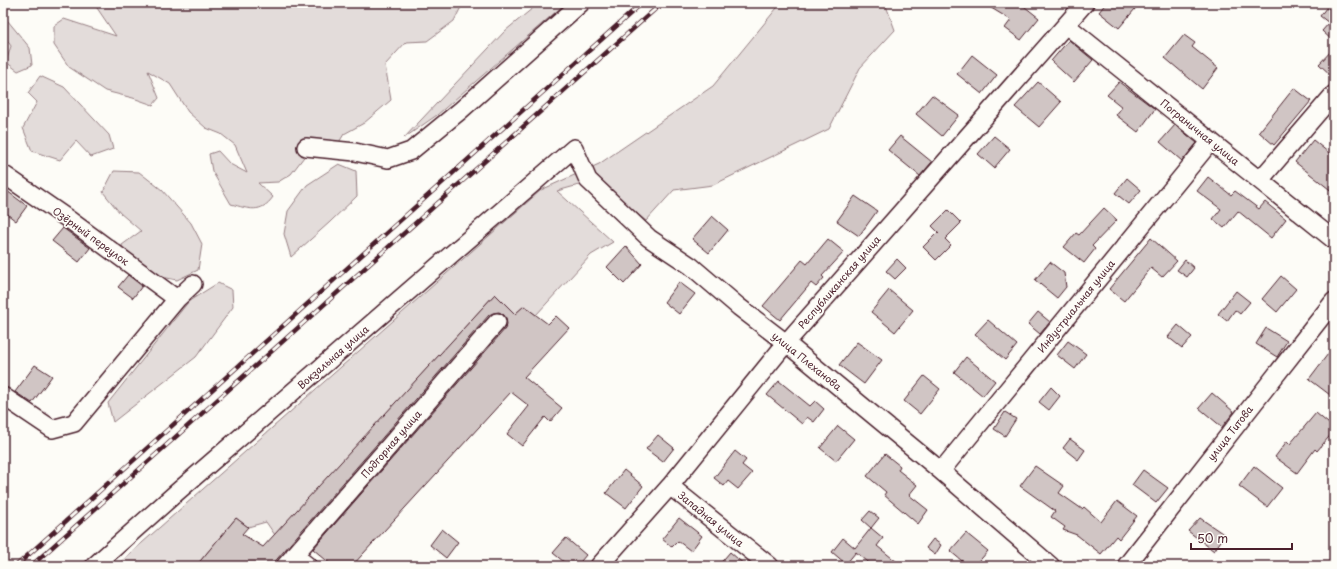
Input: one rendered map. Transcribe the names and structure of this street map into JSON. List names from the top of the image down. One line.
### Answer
{"streets":{"street":["Пограничная улица","Озёрный переулок","Республиканская улица","Индустриальная улица","Вокзальная улица","улица Плеханова","улица Титова","Подгорная улица","Западная улица"]},"crossings":[["Пограничная улица","Республиканская улица"],["Пограничная улица","Индустриальная улица"],["Республиканская улица","улица Плеханова"],["Республиканская улица","Западная улица"],["Индустриальная улица","улица Плеханова"],["Вокзальная улица","улица Плеханова"]],"scale_bar":"50 m"}
